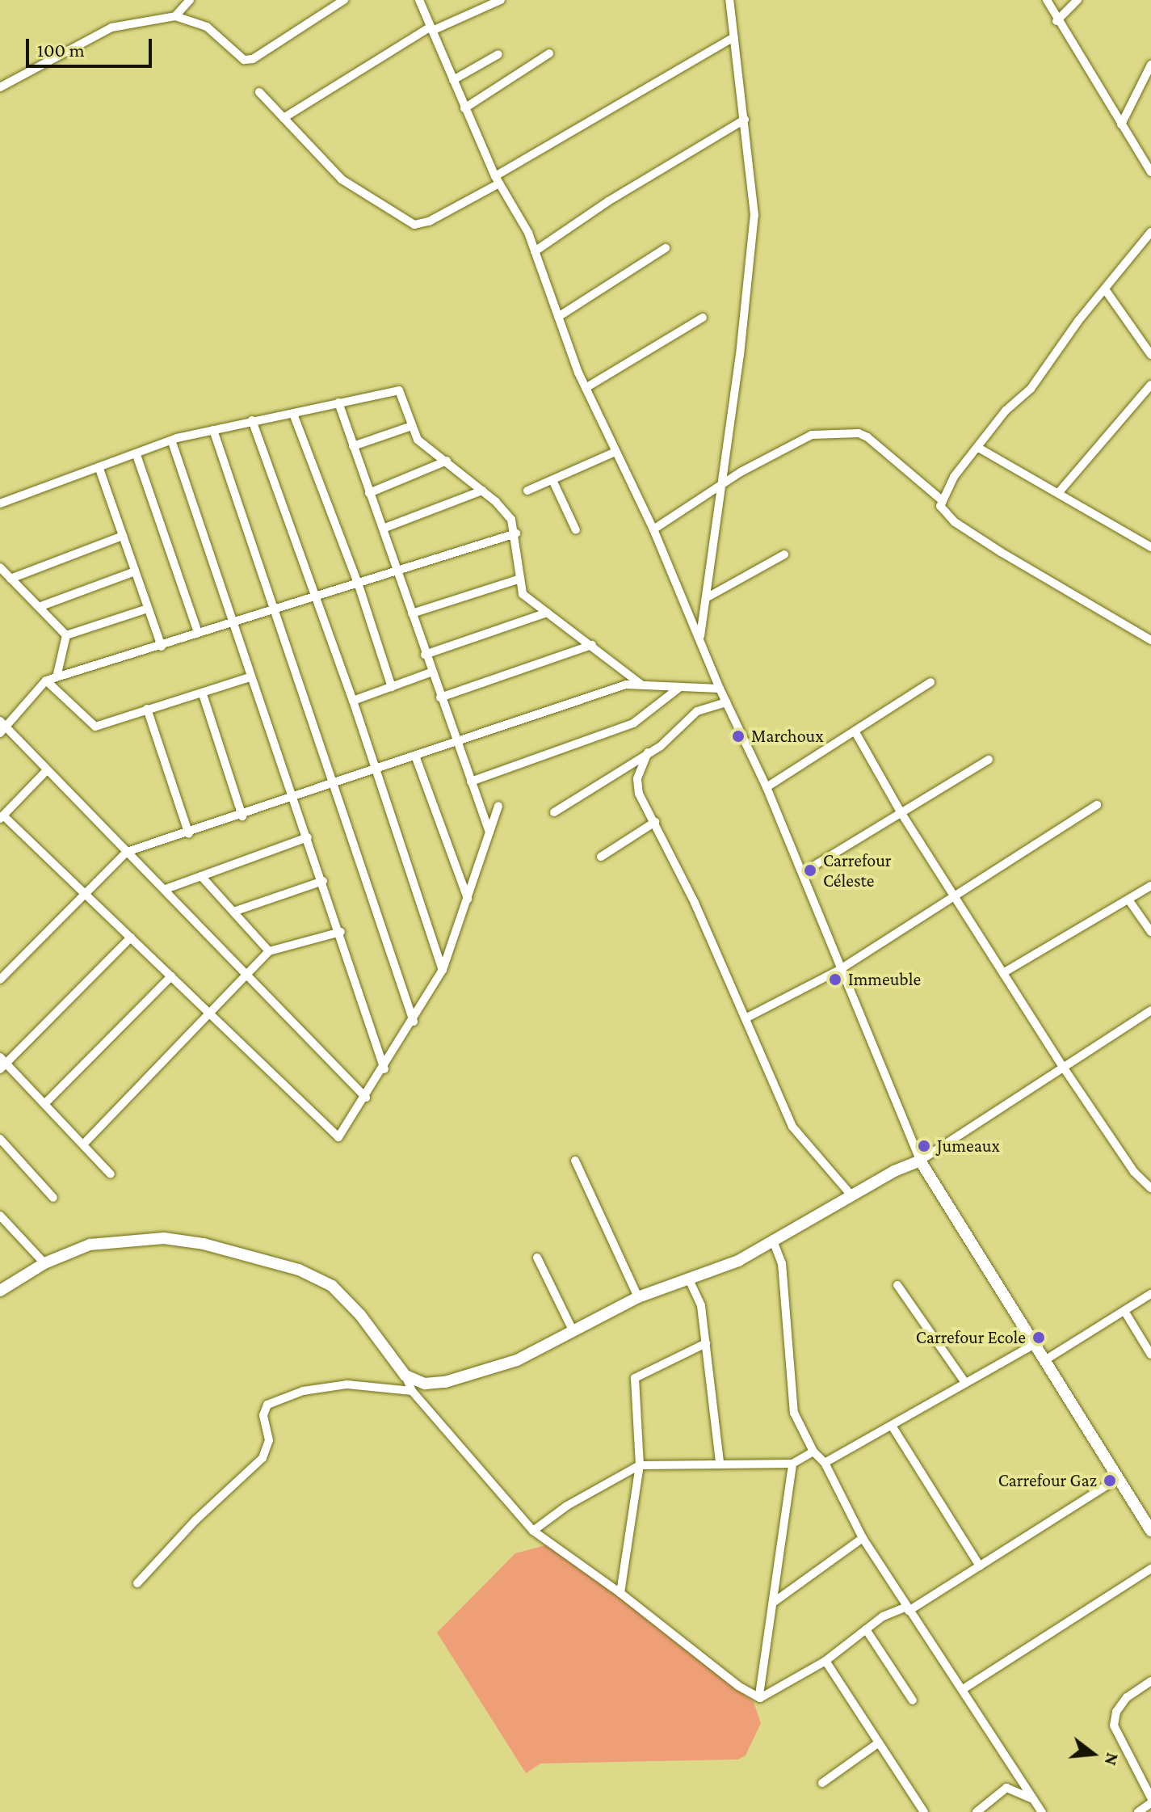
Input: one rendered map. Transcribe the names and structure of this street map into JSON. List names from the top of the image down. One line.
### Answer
{"places":["Marchoux","Carrefour Céleste","Immeuble","Jumeaux","Carrefour Ecole","Carrefour Gaz"],"scale_bar":"100 m","north":"right"}
